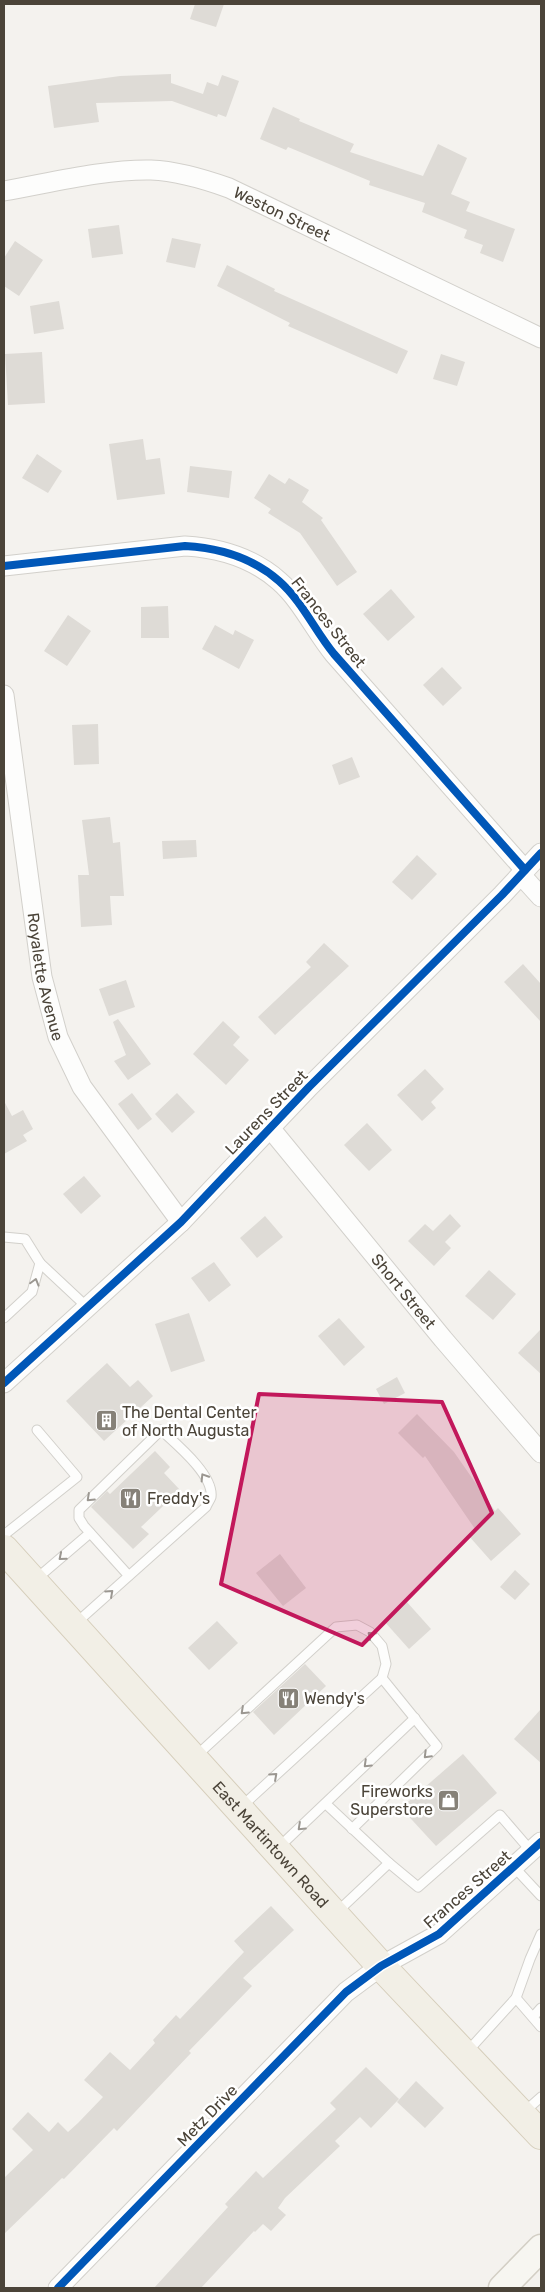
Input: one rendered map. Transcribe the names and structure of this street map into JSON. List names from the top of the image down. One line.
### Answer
{"streets":{"main road":["East Martintown Road"],"street":["Weston Street","Frances Street","Royalette Avenue","Laurens Street","Short Street","Metz Drive"]},"crossings":[["Frances Street","Laurens Street"],["Frances Street","East Martintown Road"],["Frances Street","Metz Drive"],["Royalette Avenue","Laurens Street"],["Laurens Street","Short Street"],["East Martintown Road","Metz Drive"]],"places":{"building":["The Dental Center of North Augusta"],"restaurant":["Freddy's","Wendy's"],"shop":["Fireworks Superstore"]}}
